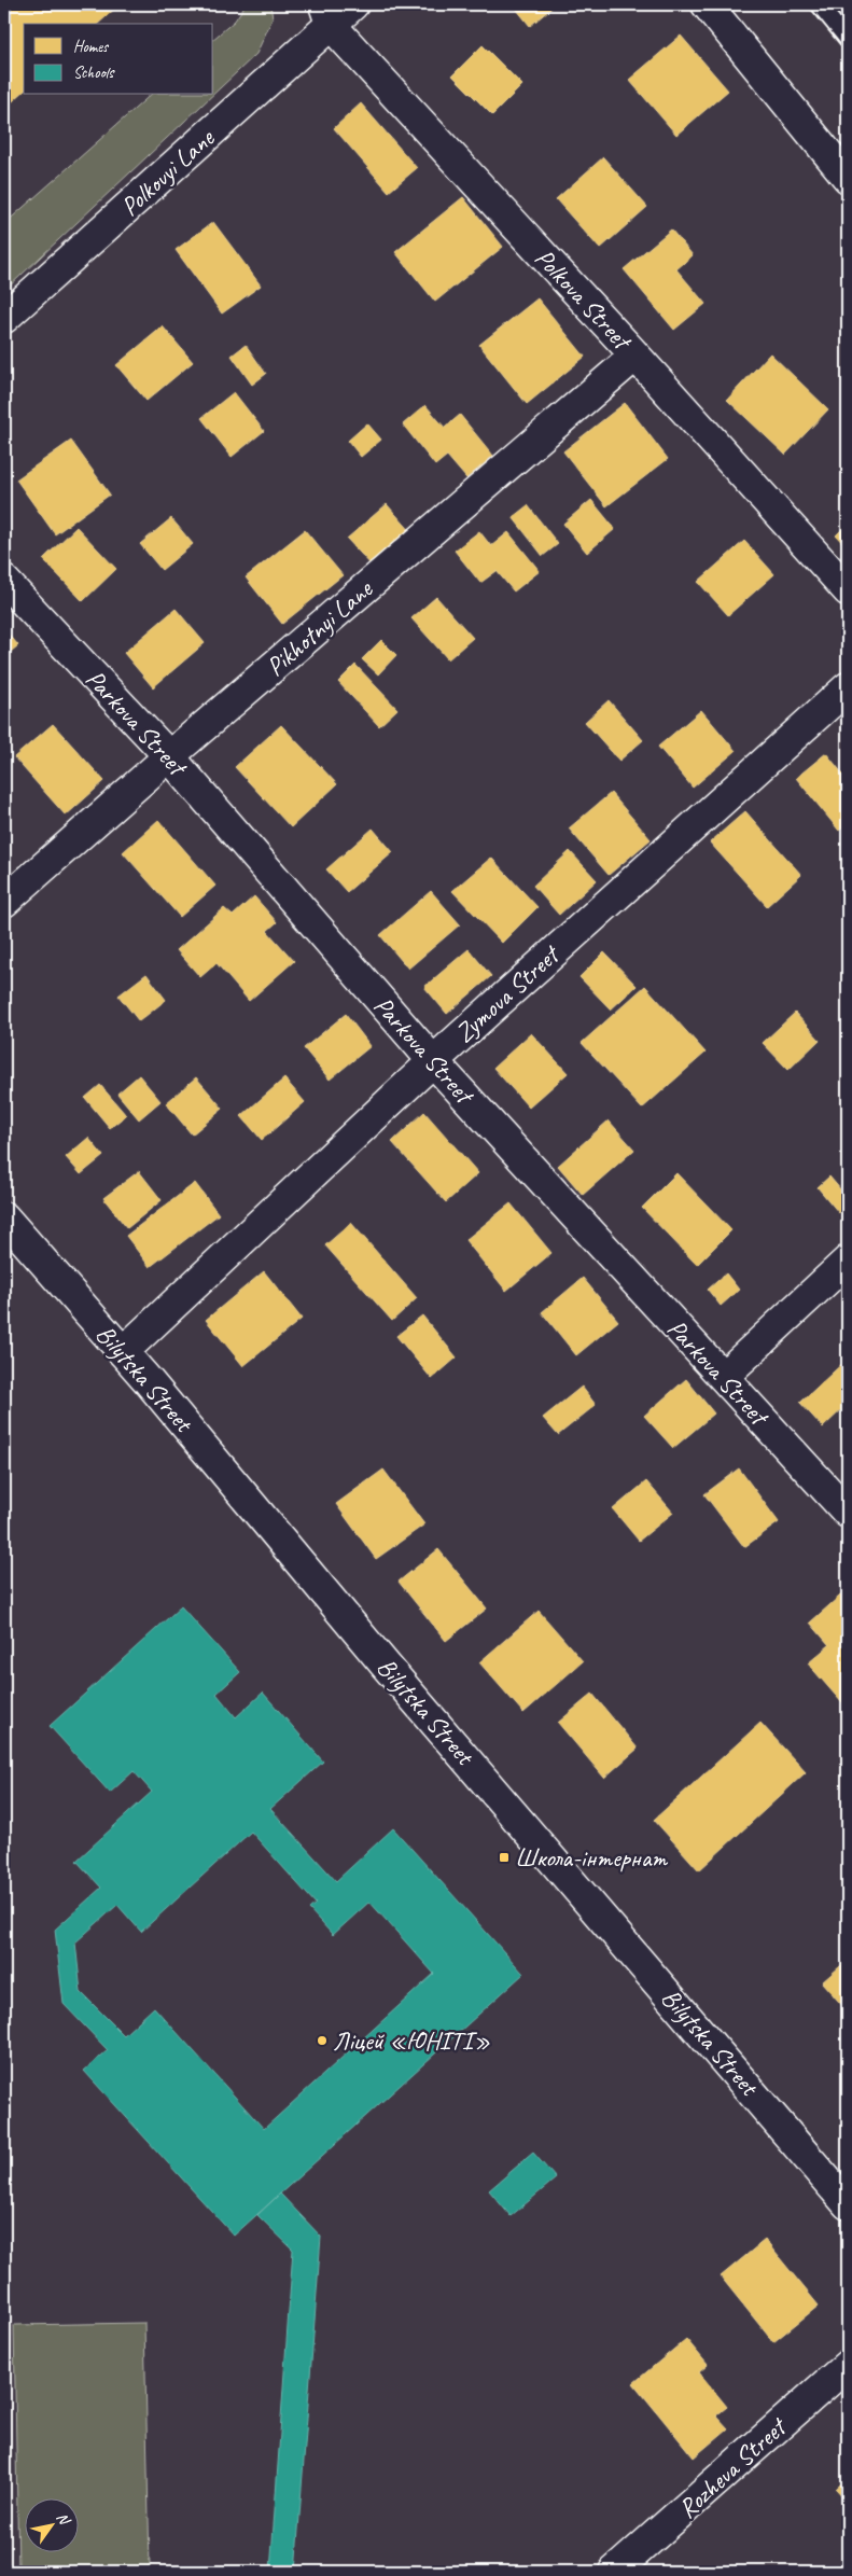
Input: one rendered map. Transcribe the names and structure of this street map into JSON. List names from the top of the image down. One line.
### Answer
{"streets":{"street":["Polkovyi Lane","Polkova Street","Pikhotnyi Lane","Parkova Street","Zymova Street","Bilytska Street","Rozheva Street"]},"crossings":[["Polkovyi Lane","Polkova Street"],["Polkova Street","Pikhotnyi Lane"],["Pikhotnyi Lane","Parkova Street"],["Parkova Street","Zymova Street"],["Zymova Street","Bilytska Street"]],"places":{"transit":["Школа-інтернат"],"other":["Ліцей «ЮНІТІ»"]},"legend":["Homes","Schools"],"north":"top right"}
